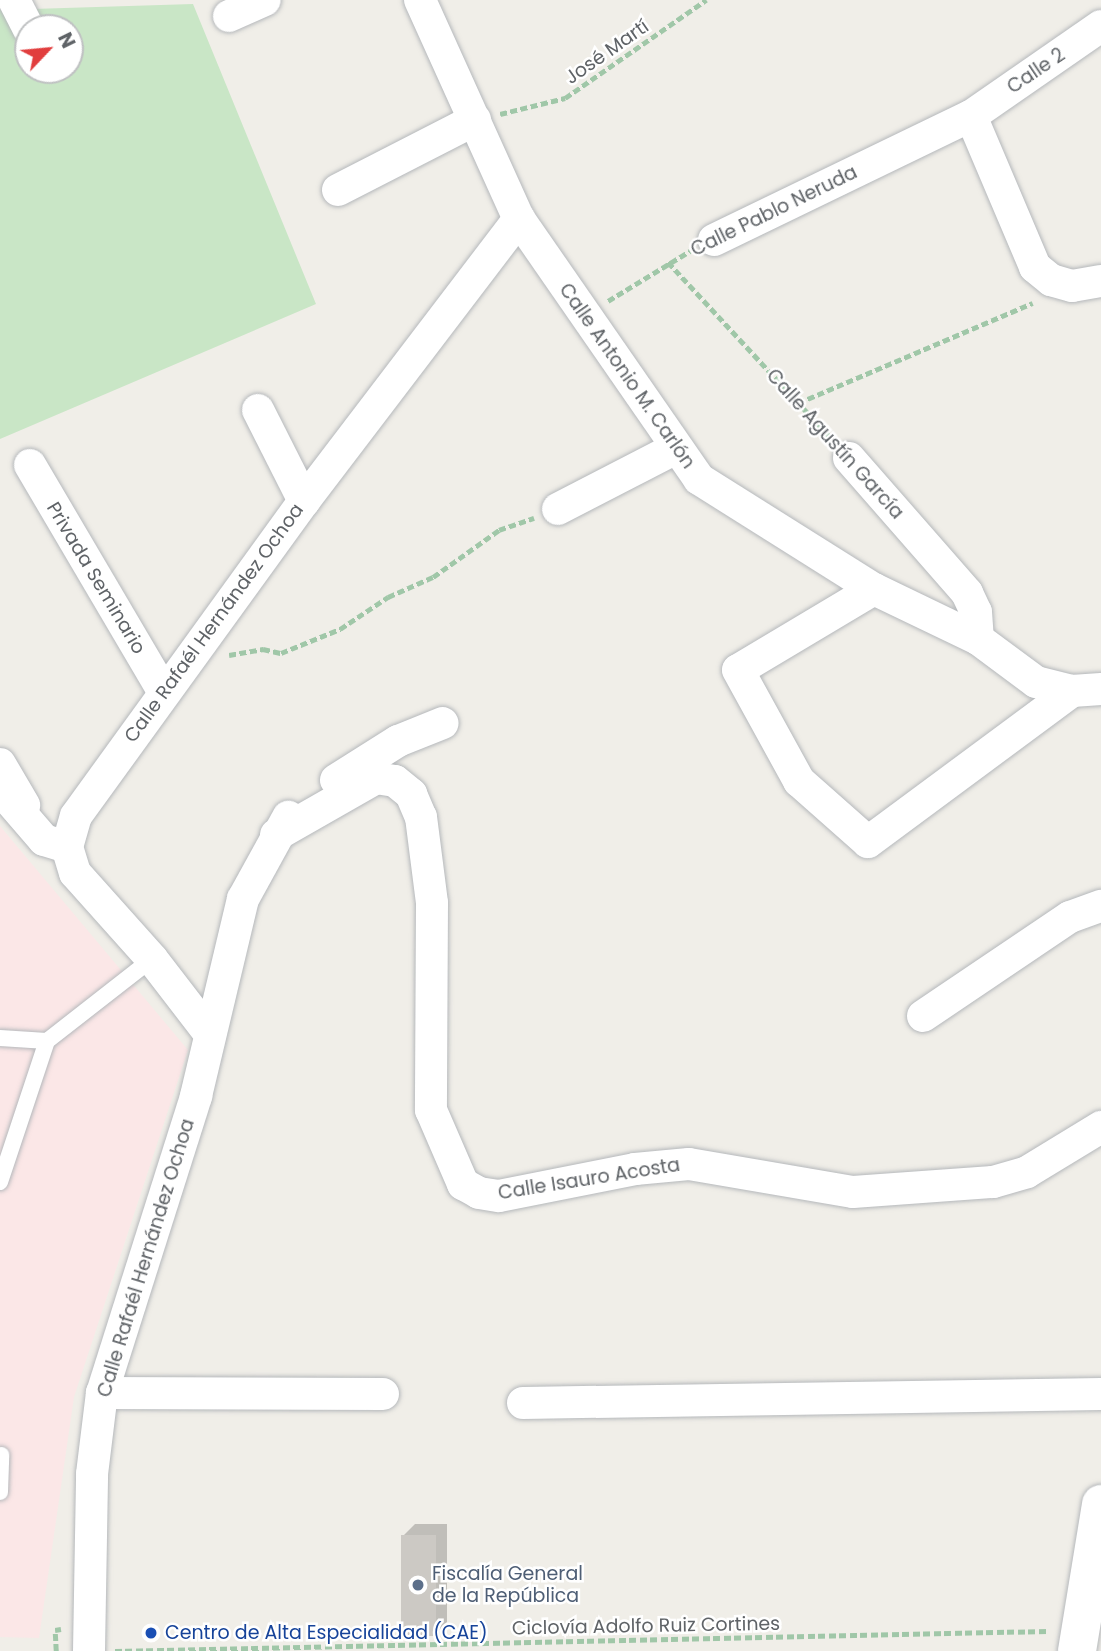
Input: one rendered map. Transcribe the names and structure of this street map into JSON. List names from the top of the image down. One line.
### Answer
{"streets":{"street":["Calle 2","Calle Pablo Neruda","Calle Antonio M. Carlón","Calle Agustín García","Privada Seminario","Calle Rafaél Hernández Ochoa","Calle Isauro Acosta"],"path":["José Martí","Ciclovía Adolfo Ruiz Cortines"]},"crossings":[["José Martí","Calle Antonio M. Carlón"],["Calle 2","Calle Pablo Neruda"],["Calle Pablo Neruda","Calle Antonio M. Carlón"],["Calle Pablo Neruda","Calle Agustín García"],["Calle Antonio M. Carlón","Calle Agustín García"],["Calle Antonio M. Carlón","Calle Rafaél Hernández Ochoa"],["Privada Seminario","Calle Rafaél Hernández Ochoa"],["Calle Rafaél Hernández Ochoa","Calle Isauro Acosta"]],"places":["Fiscalía General de la República","Centro de Alta Especialidad (CAE)"],"north":"top right"}
